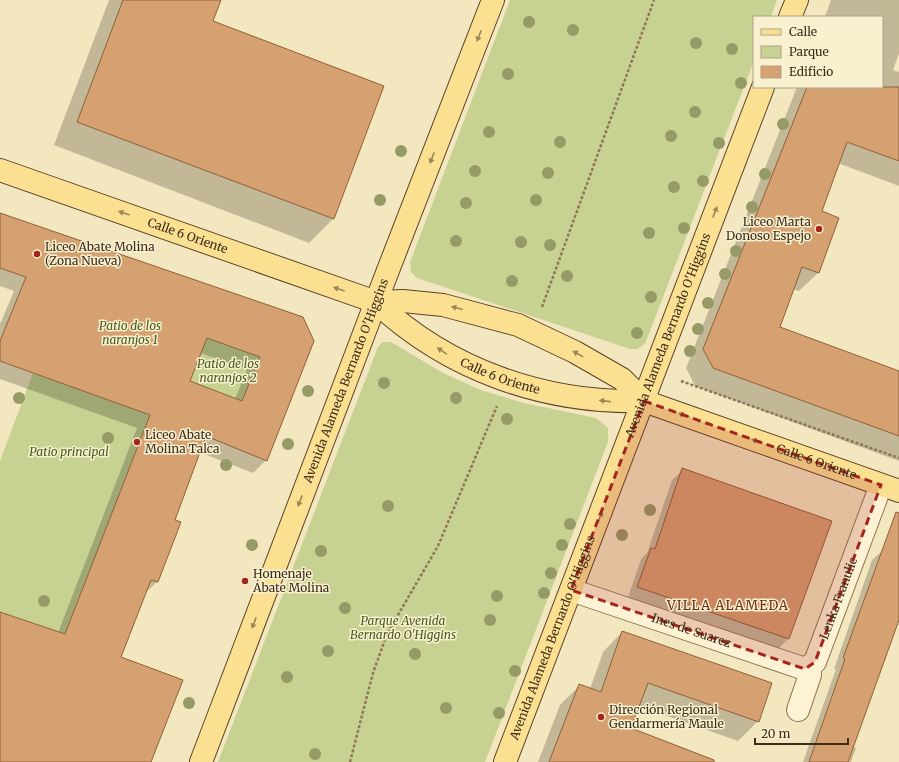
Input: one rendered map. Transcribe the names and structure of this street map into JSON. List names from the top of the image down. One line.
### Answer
{"streets":{"main road":["Calle 6 Oriente","Avenida Alameda Bernardo O'Higgins"],"street":["Lenka Franulic","Ines de Suarez"]},"crossings":[["Calle 6 Oriente","Avenida Alameda Bernardo O'Higgins"],["Calle 6 Oriente","Lenka Franulic"],["Avenida Alameda Bernardo O'Higgins","Ines de Suarez"],["Lenka Franulic","Ines de Suarez"]],"one_way":["Calle 6 Oriente"],"districts":["VILLA ALAMEDA"],"parks":["Patio de los naranjos 1","Patio de los naranjos 2","Patio principal","Parque Avenida Bernardo O'Higgins"],"places":["Liceo Marta Donoso Espejo","Liceo Abate Molina (Zona Nueva)","Liceo Abate Molina Talca","Homenaje Abate Molina","Dirección Regional Gendarmería Maule"],"legend":["Calle","Parque","Edificio"],"scale_bar":"20 m"}
